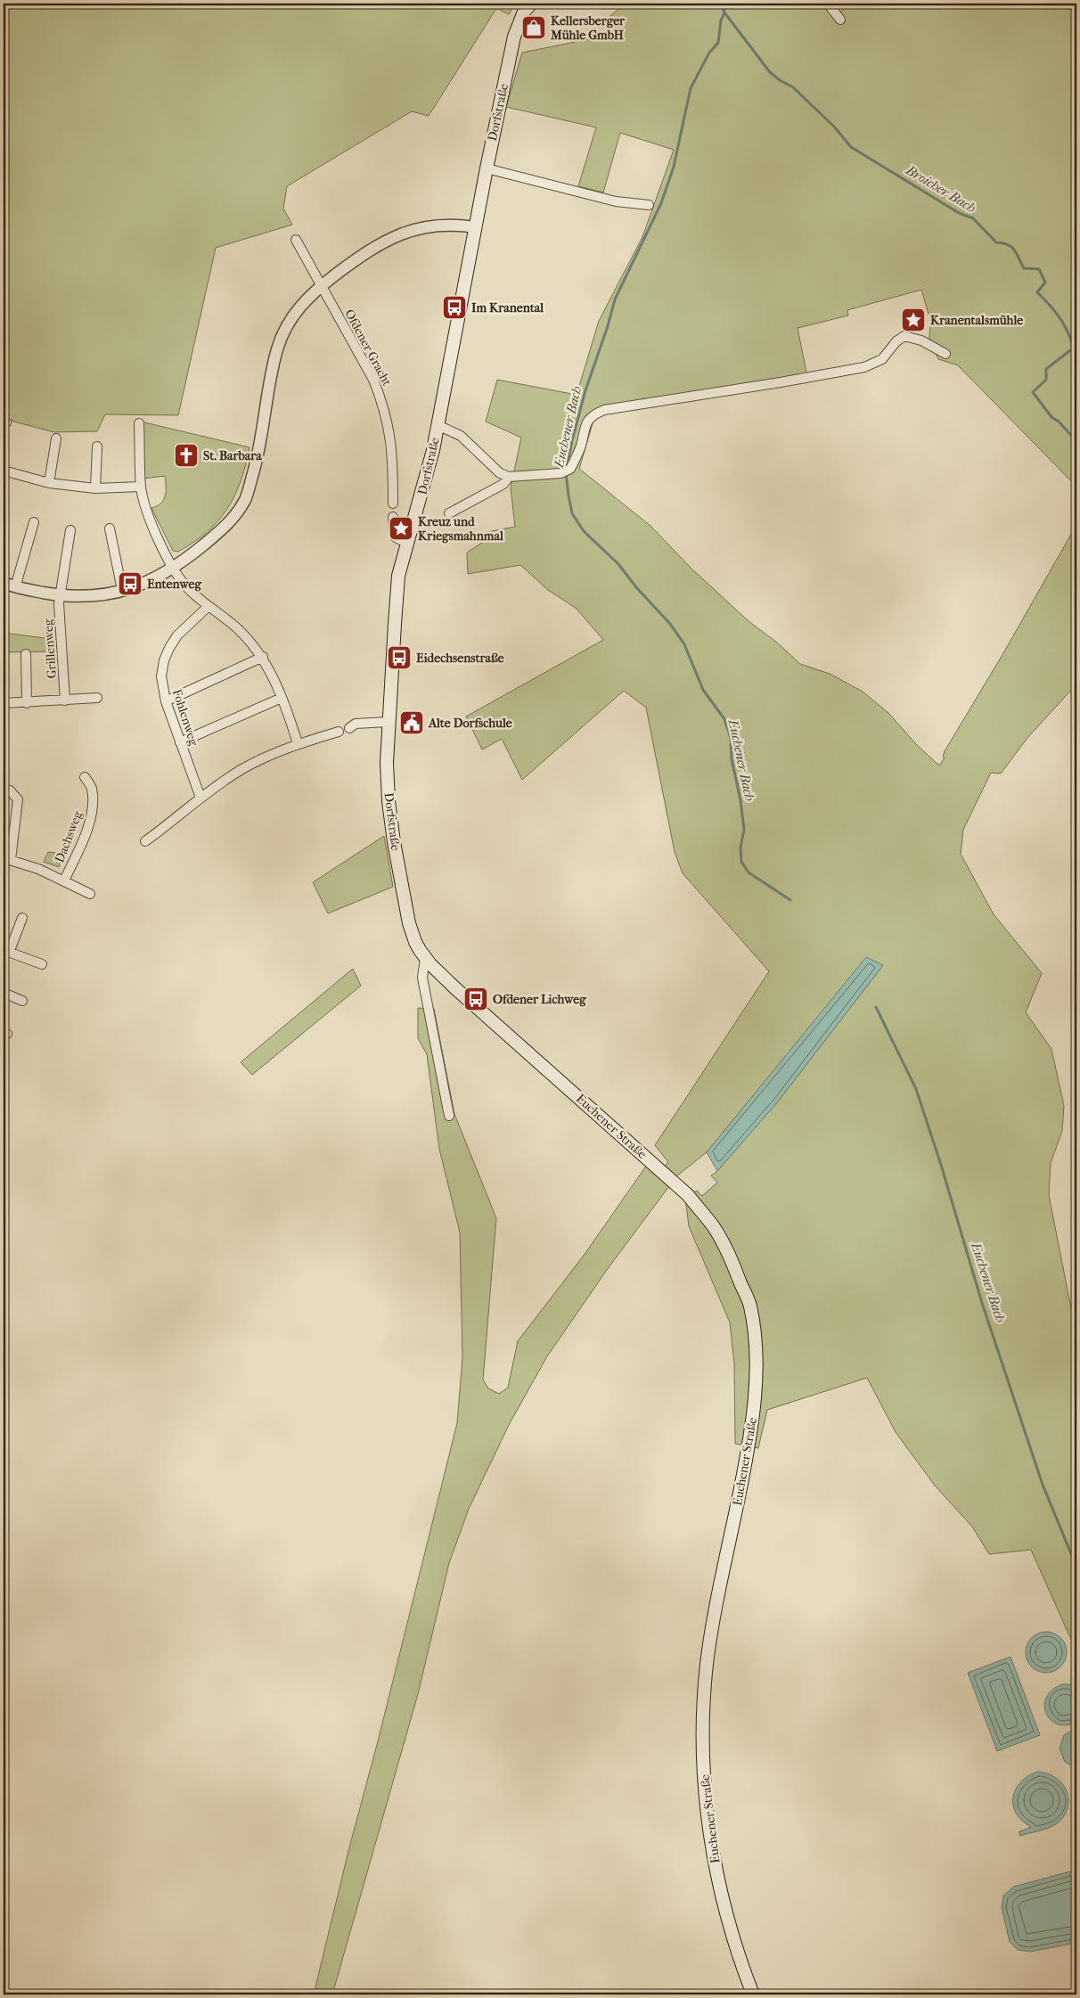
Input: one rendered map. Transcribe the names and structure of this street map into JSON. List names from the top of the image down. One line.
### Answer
{"streets":{"main road":["Dorfstraße","Euchener Straße"],"street":["Ofdener Gracht","Grillenweg","Fohlenweg","Dachsweg"]},"crossings":[["Dorfstraße","Euchener Straße"]],"water":["Broicher Bach","Euchener Bach"],"places":{"shop":["Kellersberger Mühle GmbH"],"bus stop":["Im Kranental","Entenweg","Eidechsenstraße","Ofdener Lichweg"],"place":["Kranentalsmühle","Kreuz und Kriegsmahnmal"],"church":["St. Barbara"],"public building":["Alte Dorfschule"]}}
